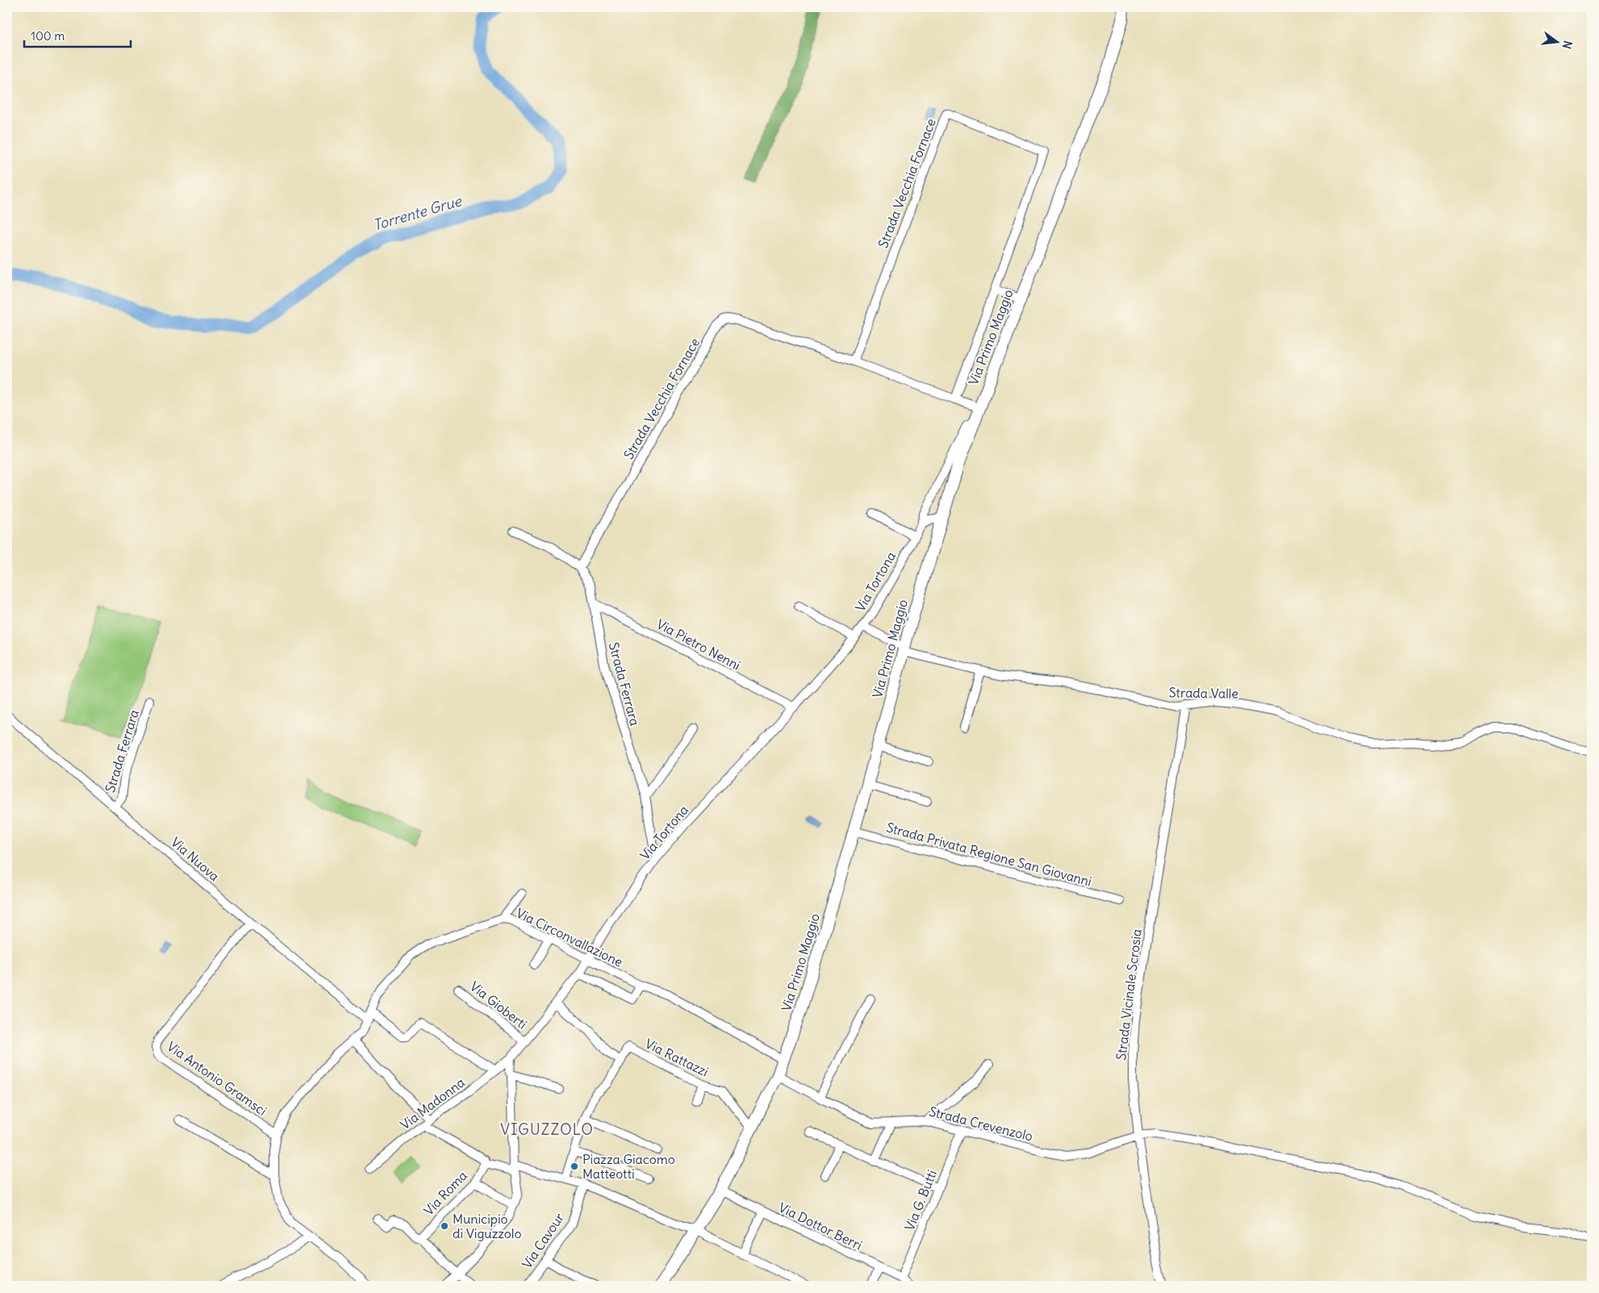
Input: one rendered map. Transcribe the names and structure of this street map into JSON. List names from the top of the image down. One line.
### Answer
{"streets":{"main road":["Via Primo Maggio"],"street":["Strada Vecchia Fornace","Via Tortona","Via Pietro Nenni","Strada Ferrara","Strada Valle","Strada Privata Regione San Giovanni","Via Nuova","Via Circonvallazione","Strada Vicinale Scrosia","Via Gioberti","Via Rattazzi","Via Antonio Gramsci","Via Madonna","Strada Crevenzolo","Via Roma","Via G. Butti","Via Dottor Berri","Via Cavour"]},"crossings":[["Strada Vecchia Fornace","Strada Ferrara"],["Via Primo Maggio","Via Tortona"],["Via Primo Maggio","Strada Valle"],["Via Primo Maggio","Strada Privata Regione San Giovanni"],["Via Primo Maggio","Via Circonvallazione"],["Via Primo Maggio","Via Rattazzi"],["Via Primo Maggio","Strada Crevenzolo"],["Via Primo Maggio","Via Dottor Berri"],["Via Tortona","Via Pietro Nenni"],["Via Tortona","Strada Ferrara"],["Via Tortona","Strada Valle"],["Via Tortona","Via Circonvallazione"],["Via Tortona","Via Gioberti"],["Via Tortona","Via Madonna"],["Via Pietro Nenni","Strada Ferrara"],["Strada Ferrara","Via Nuova"],["Strada Valle","Strada Vicinale Scrosia"],["Via Nuova","Via Circonvallazione"],["Via Nuova","Via Antonio Gramsci"],["Via Nuova","Via Madonna"],["Via Circonvallazione","Via Antonio Gramsci"],["Strada Vicinale Scrosia","Strada Crevenzolo"],["Strada Crevenzolo","Via G. Butti"],["Via G. Butti","Via Dottor Berri"]],"districts":["VIGUZZOLO"],"water":["Torrente Grue"],"places":["Piazza Giacomo Matteotti","Municipio di Viguzzolo"],"scale_bar":"100 m","north":"right"}
